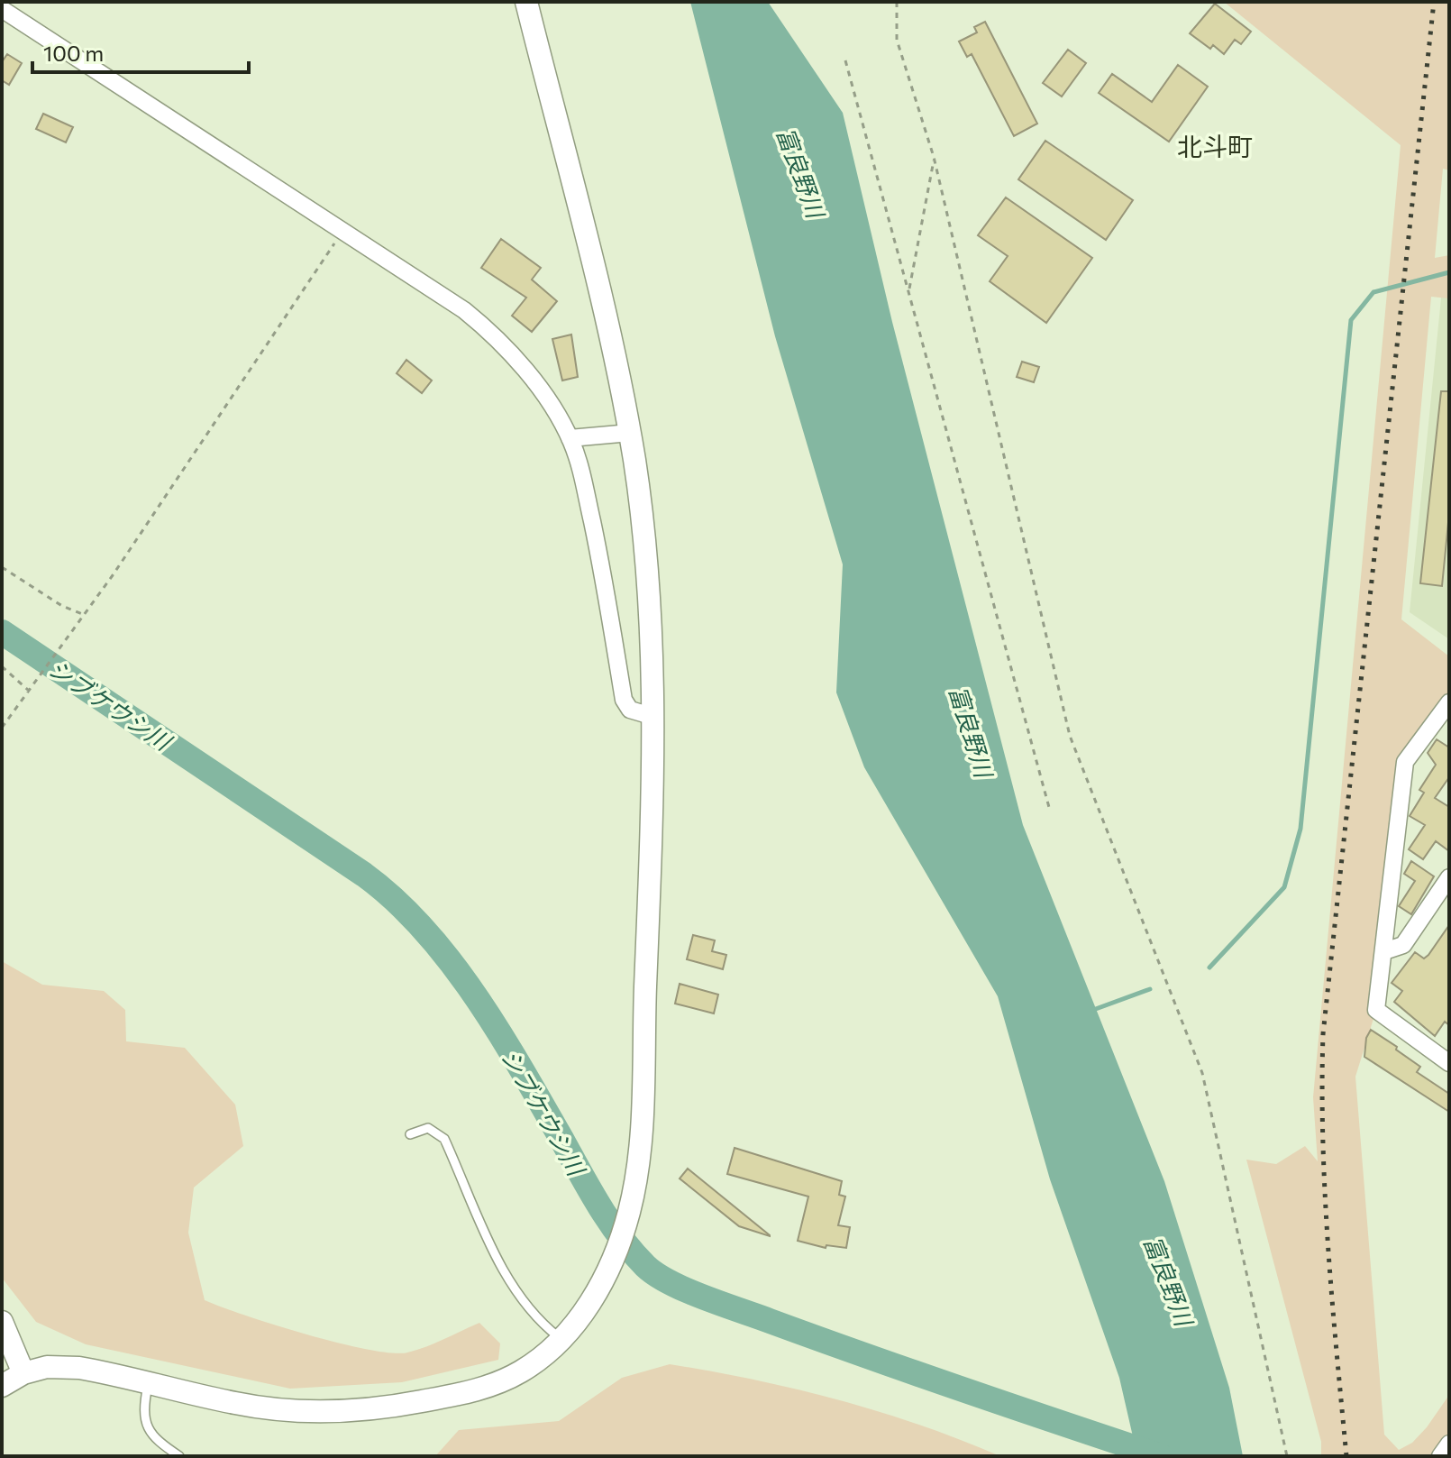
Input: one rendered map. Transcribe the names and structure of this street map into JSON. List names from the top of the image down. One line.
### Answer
{"districts":["北斗町"],"water":["富良野川","シブケウシ川"],"scale_bar":"100 m"}
